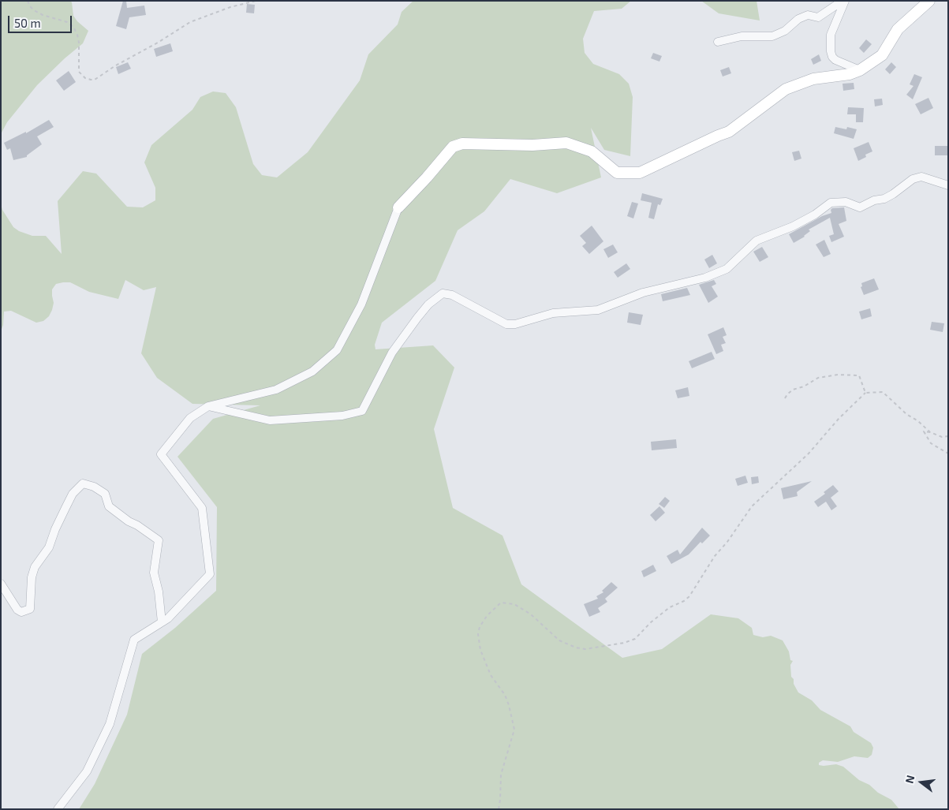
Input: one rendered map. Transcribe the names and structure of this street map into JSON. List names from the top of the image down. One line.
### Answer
{"scale_bar":"50 m","north":"left"}
